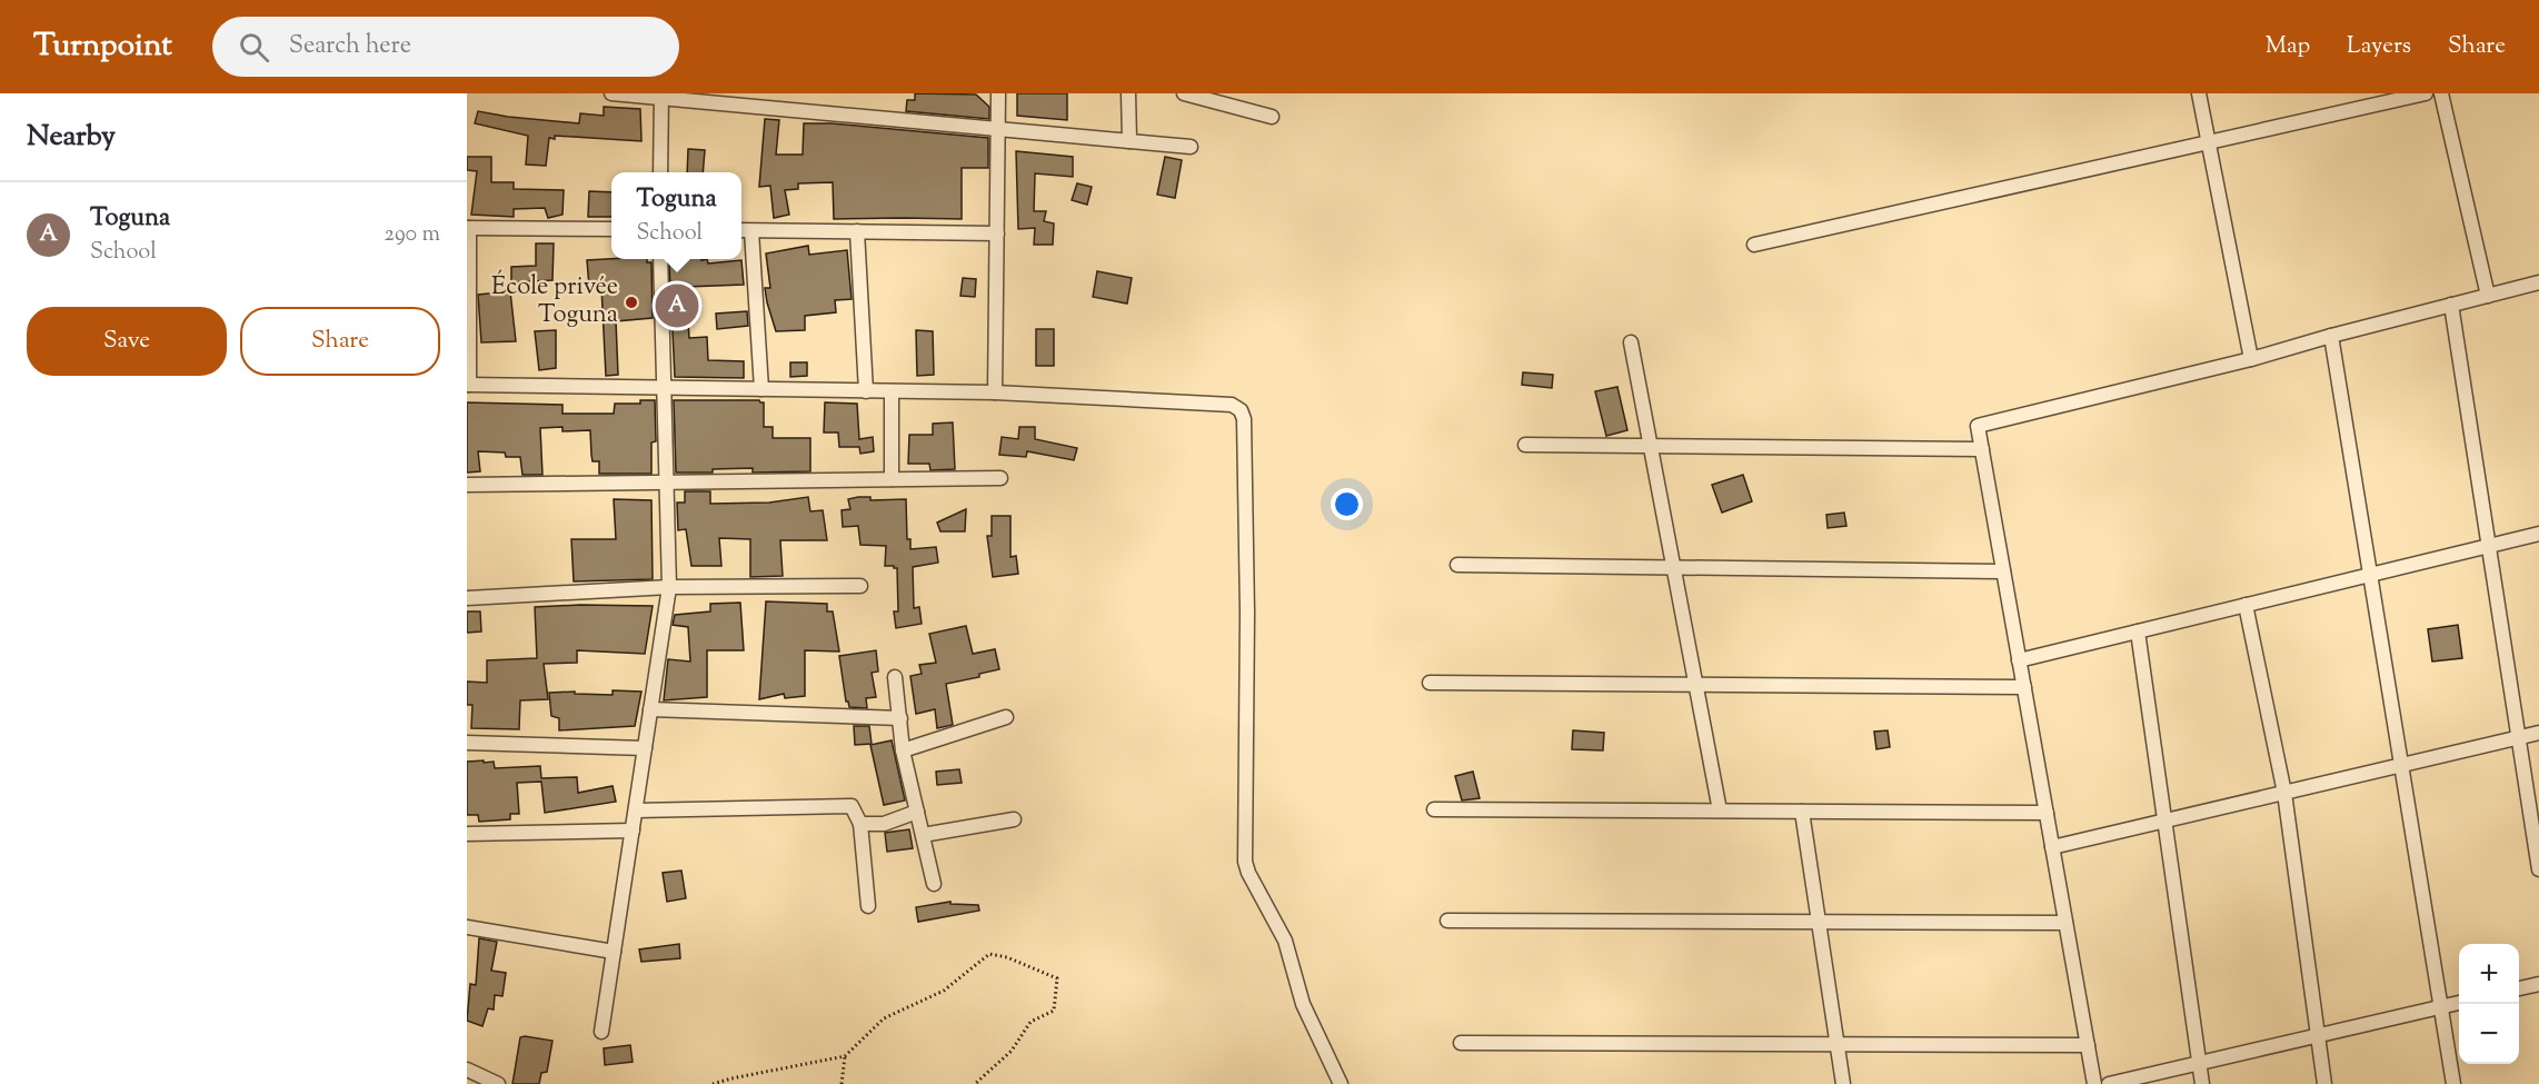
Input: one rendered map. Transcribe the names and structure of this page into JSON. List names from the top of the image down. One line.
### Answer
{"places":["École privée Toguna"],"page":{"header":"Turnpoint","search":"Search here","nav":["Map","Layers","Share"],"heading":"Nearby","popup":["Toguna","School"],"list":[{"mark":"A","name":"Toguna","note":"School","value":"290 m"}],"pins":"A","buttons":["Save","Share"],"map_buttons":["+","−"]}}
